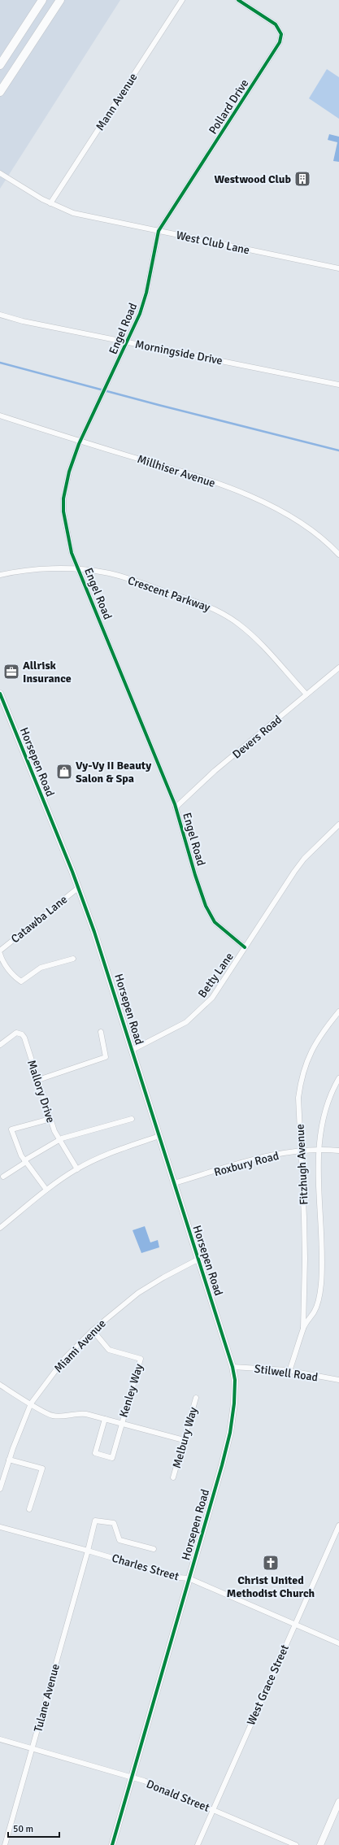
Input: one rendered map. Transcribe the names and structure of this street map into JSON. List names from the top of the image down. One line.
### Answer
{"streets":{"street":["Mann Avenue","Pollard Drive","West Club Lane","Engel Road","Morningside Drive","Millhiser Avenue","Crescent Parkway","Devers Road","Horsepen Road","Catawba Lane","Betty Lane","Mallory Drive","Roxbury Road","Fitzhugh Avenue","Miami Avenue","Stilwell Road","Kenley Way","Melbury Way","Charles Street","West Grace Street","Tulane Avenue","Donald Street"]},"crossings":[["Mann Avenue","West Club Lane"],["Pollard Drive","West Club Lane"],["Pollard Drive","Engel Road"],["West Club Lane","Engel Road"],["Engel Road","Morningside Drive"],["Engel Road","Millhiser Avenue"],["Engel Road","Crescent Parkway"],["Engel Road","Devers Road"],["Engel Road","Betty Lane"],["Crescent Parkway","Devers Road"],["Horsepen Road","Catawba Lane"],["Horsepen Road","Betty Lane"],["Horsepen Road","Roxbury Road"],["Horsepen Road","Miami Avenue"],["Horsepen Road","Stilwell Road"],["Horsepen Road","Charles Street"],["Horsepen Road","Donald Street"],["Roxbury Road","Fitzhugh Avenue"],["Fitzhugh Avenue","Stilwell Road"],["Miami Avenue","Kenley Way"],["Charles Street","West Grace Street"],["Charles Street","Tulane Avenue"],["West Grace Street","Donald Street"],["Tulane Avenue","Donald Street"]],"places":{"building":["Westwood Club"],"office":["Allrisk Insurance"],"shop":["Vy-Vy II Beauty Salon & Spa"],"church":["Christ United Methodist Church"]},"scale_bar":"50 m"}
